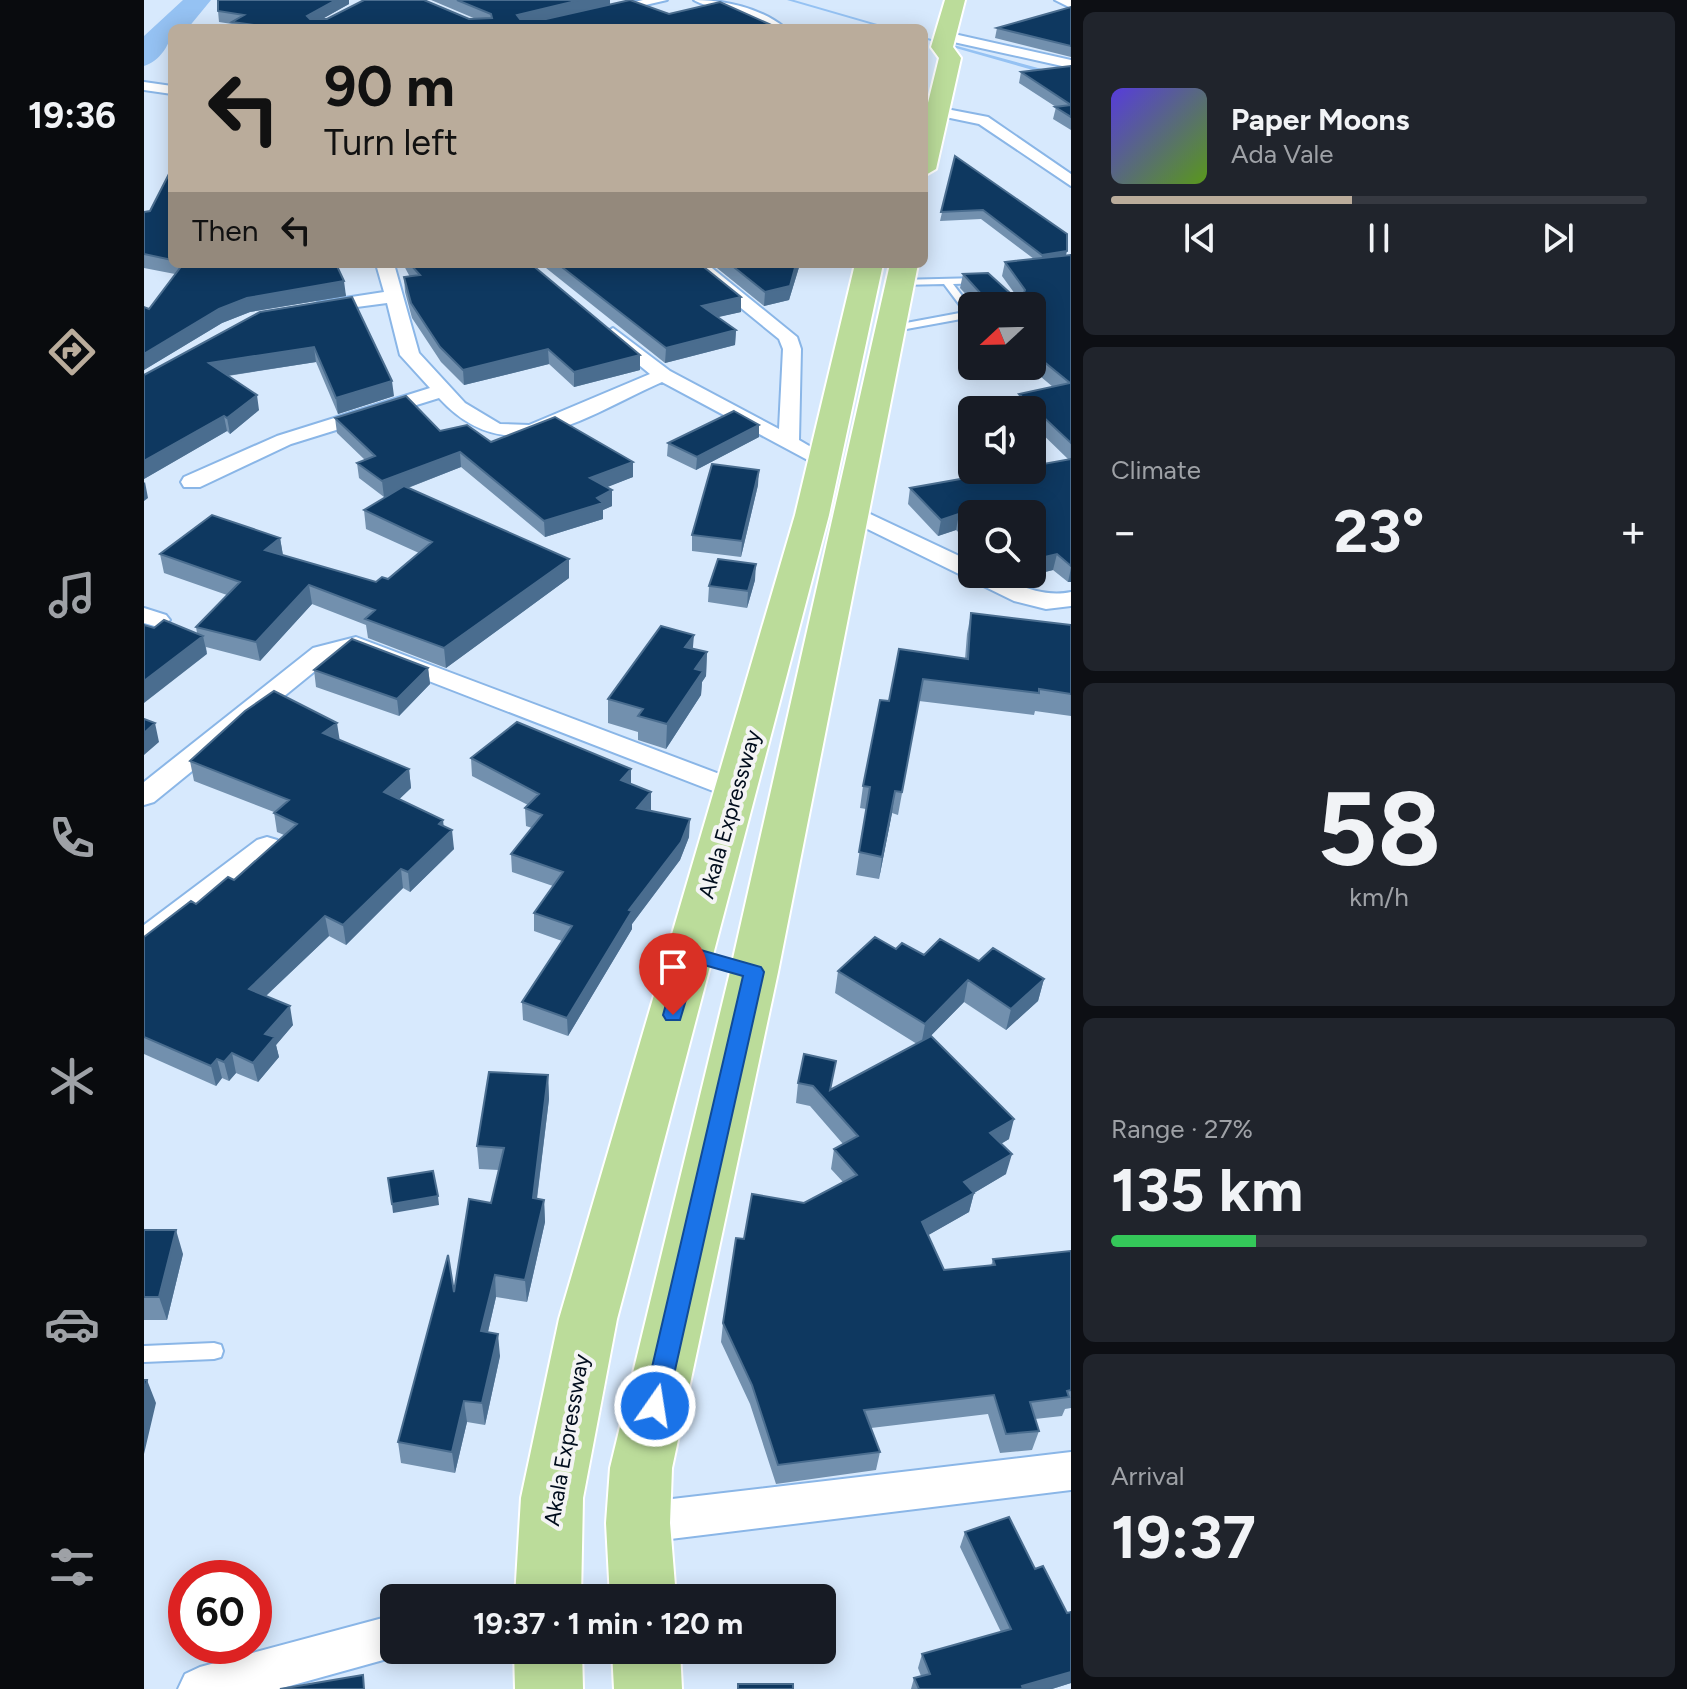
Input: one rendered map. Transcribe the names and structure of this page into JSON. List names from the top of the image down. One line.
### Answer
{"streets":{"main road":["Akala Expressway"]},"north":"left","page":{"tabs":"19:36","turn":["90 m","Turn left"],"song":["Paper Moons","Ada Vale"],"then":"Then","tile":["Climate",["58","km/h"],["Range · 27%","135 km"],["Arrival","19:37"]],"heat":["−","23°","+"],"limit":"60","trip":"19:37 · 1 min · 120 m"}}
